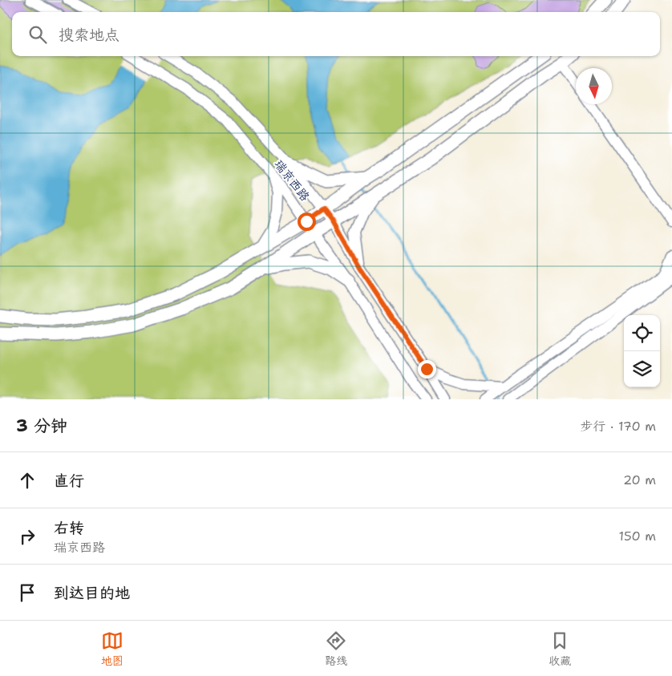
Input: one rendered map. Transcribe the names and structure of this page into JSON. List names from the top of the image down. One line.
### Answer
{"streets":{"street":["瑞京西路"]},"north":"bottom","page":{"search":"搜索地点","heading":["3 分钟","步行 · 170 m"],"list":[["直行","20 m"],["右转","瑞京西路","150 m"],"到达目的地"],"nav":["地图","路线","收藏"]}}
